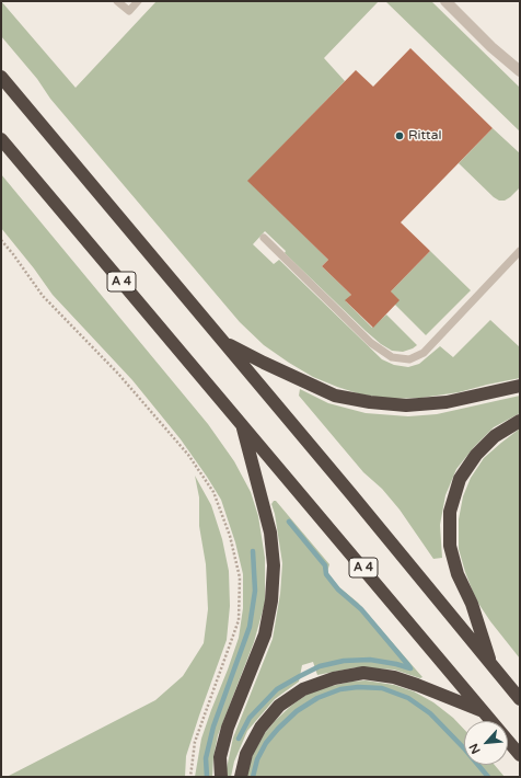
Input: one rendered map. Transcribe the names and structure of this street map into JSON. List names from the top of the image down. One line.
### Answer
{"streets":{"highway":["A 4"]},"places":["Rittal"],"north":"bottom left"}
